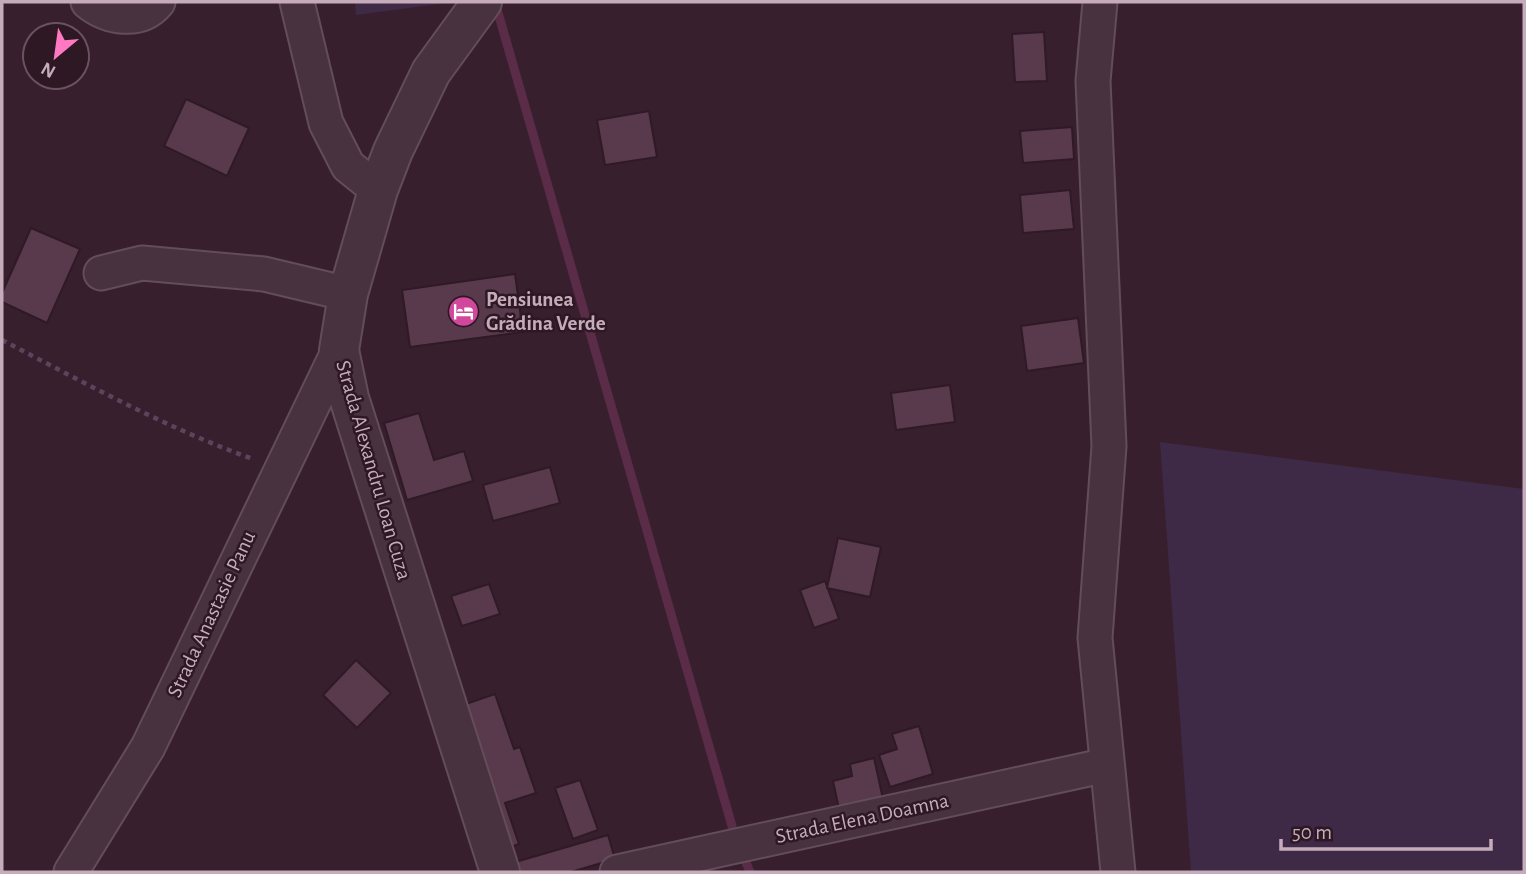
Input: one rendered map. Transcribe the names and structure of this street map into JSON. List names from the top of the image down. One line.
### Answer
{"streets":{"street":["Strada Alexandru Loan Cuza","Strada Anastasie Panu","Strada Elena Doamna"]},"crossings":[["Strada Alexandru Loan Cuza","Strada Anastasie Panu"]],"places":{"hotel":["Pensiunea Grădina Verde"]},"scale_bar":"50 m","north":"bottom left"}
